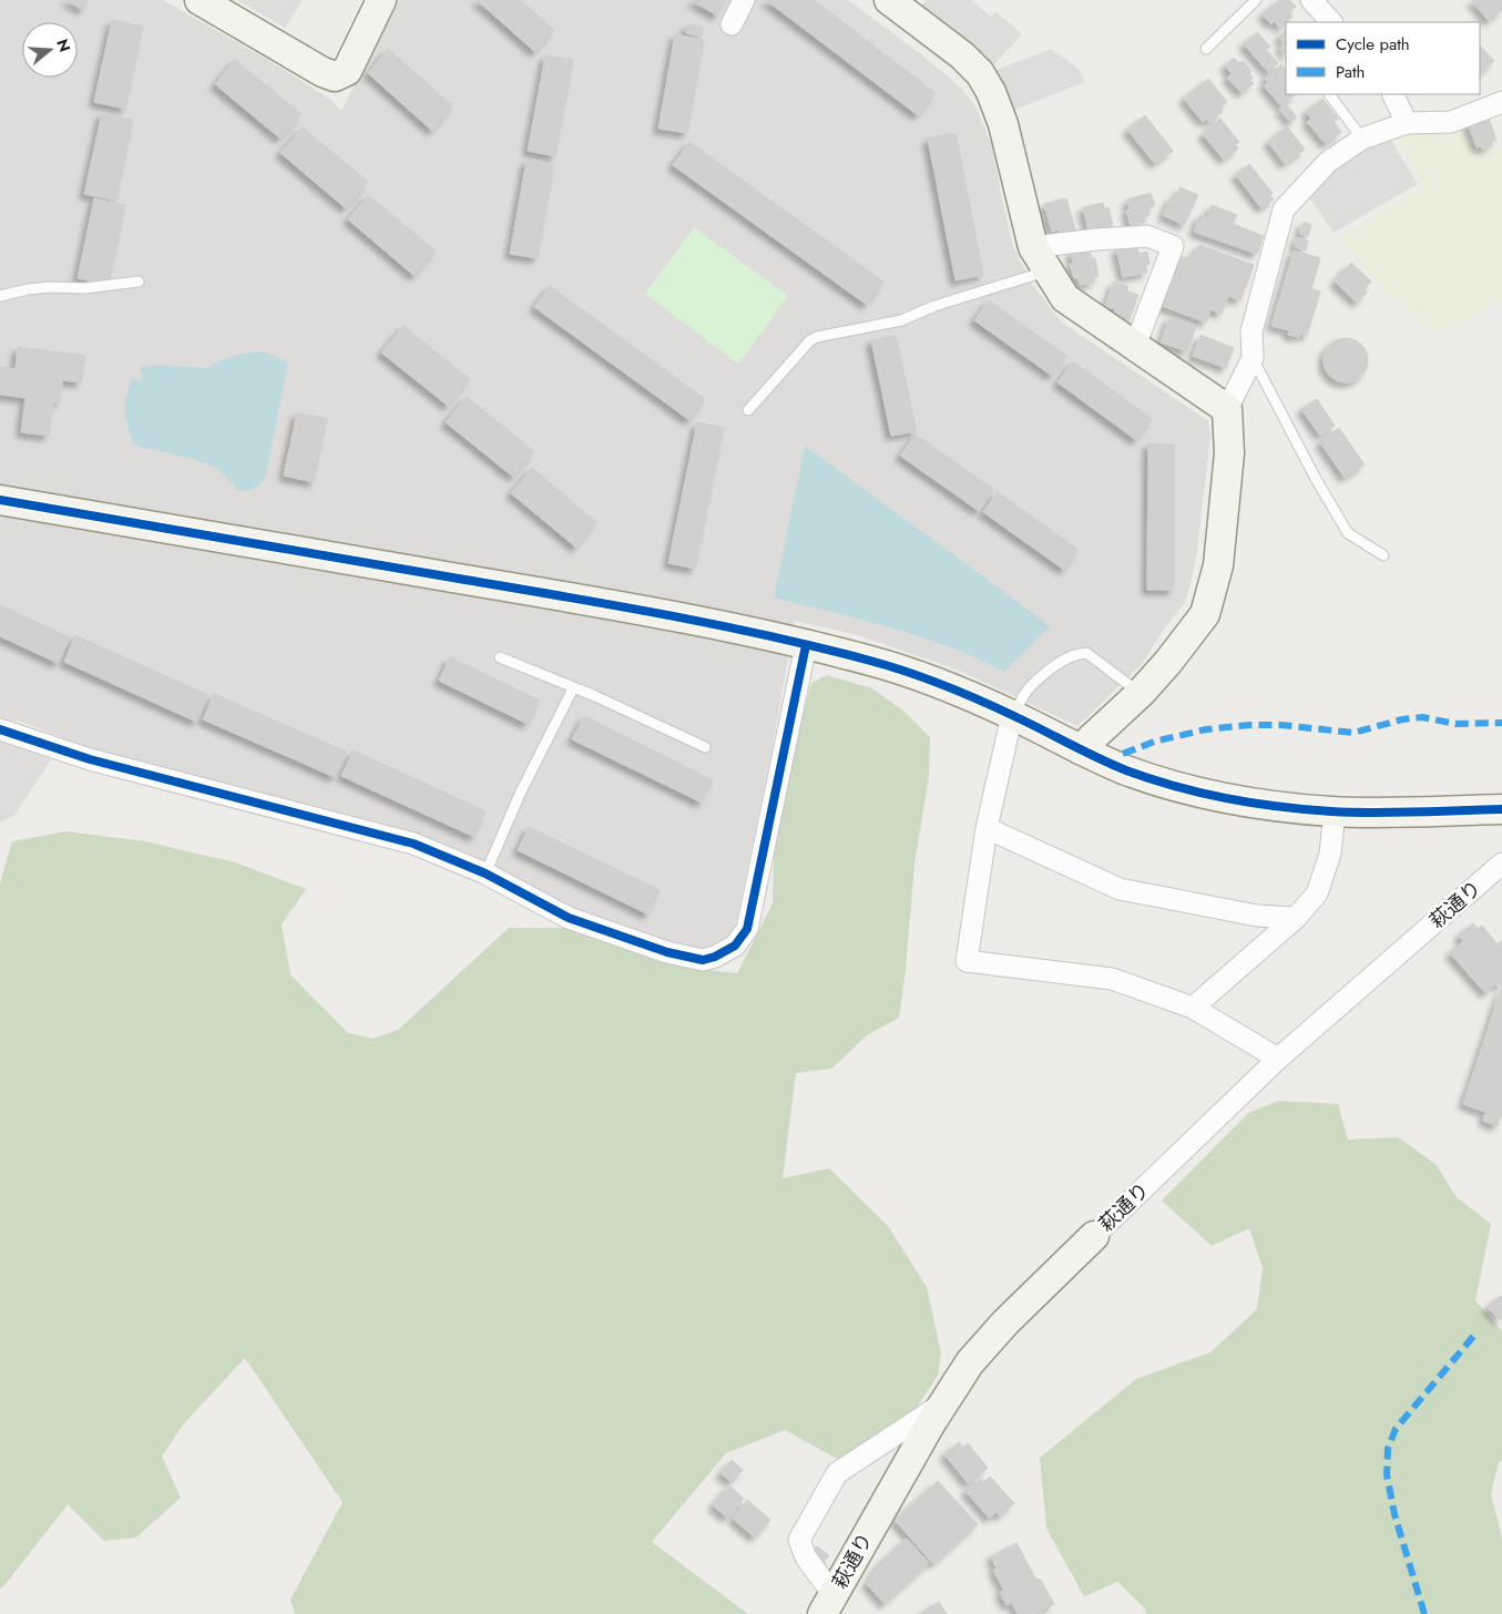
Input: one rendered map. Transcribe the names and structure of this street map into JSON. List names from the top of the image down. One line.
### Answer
{"streets":{"street":["萩通り"]},"legend":["Cycle path","Path"],"north":"right"}
